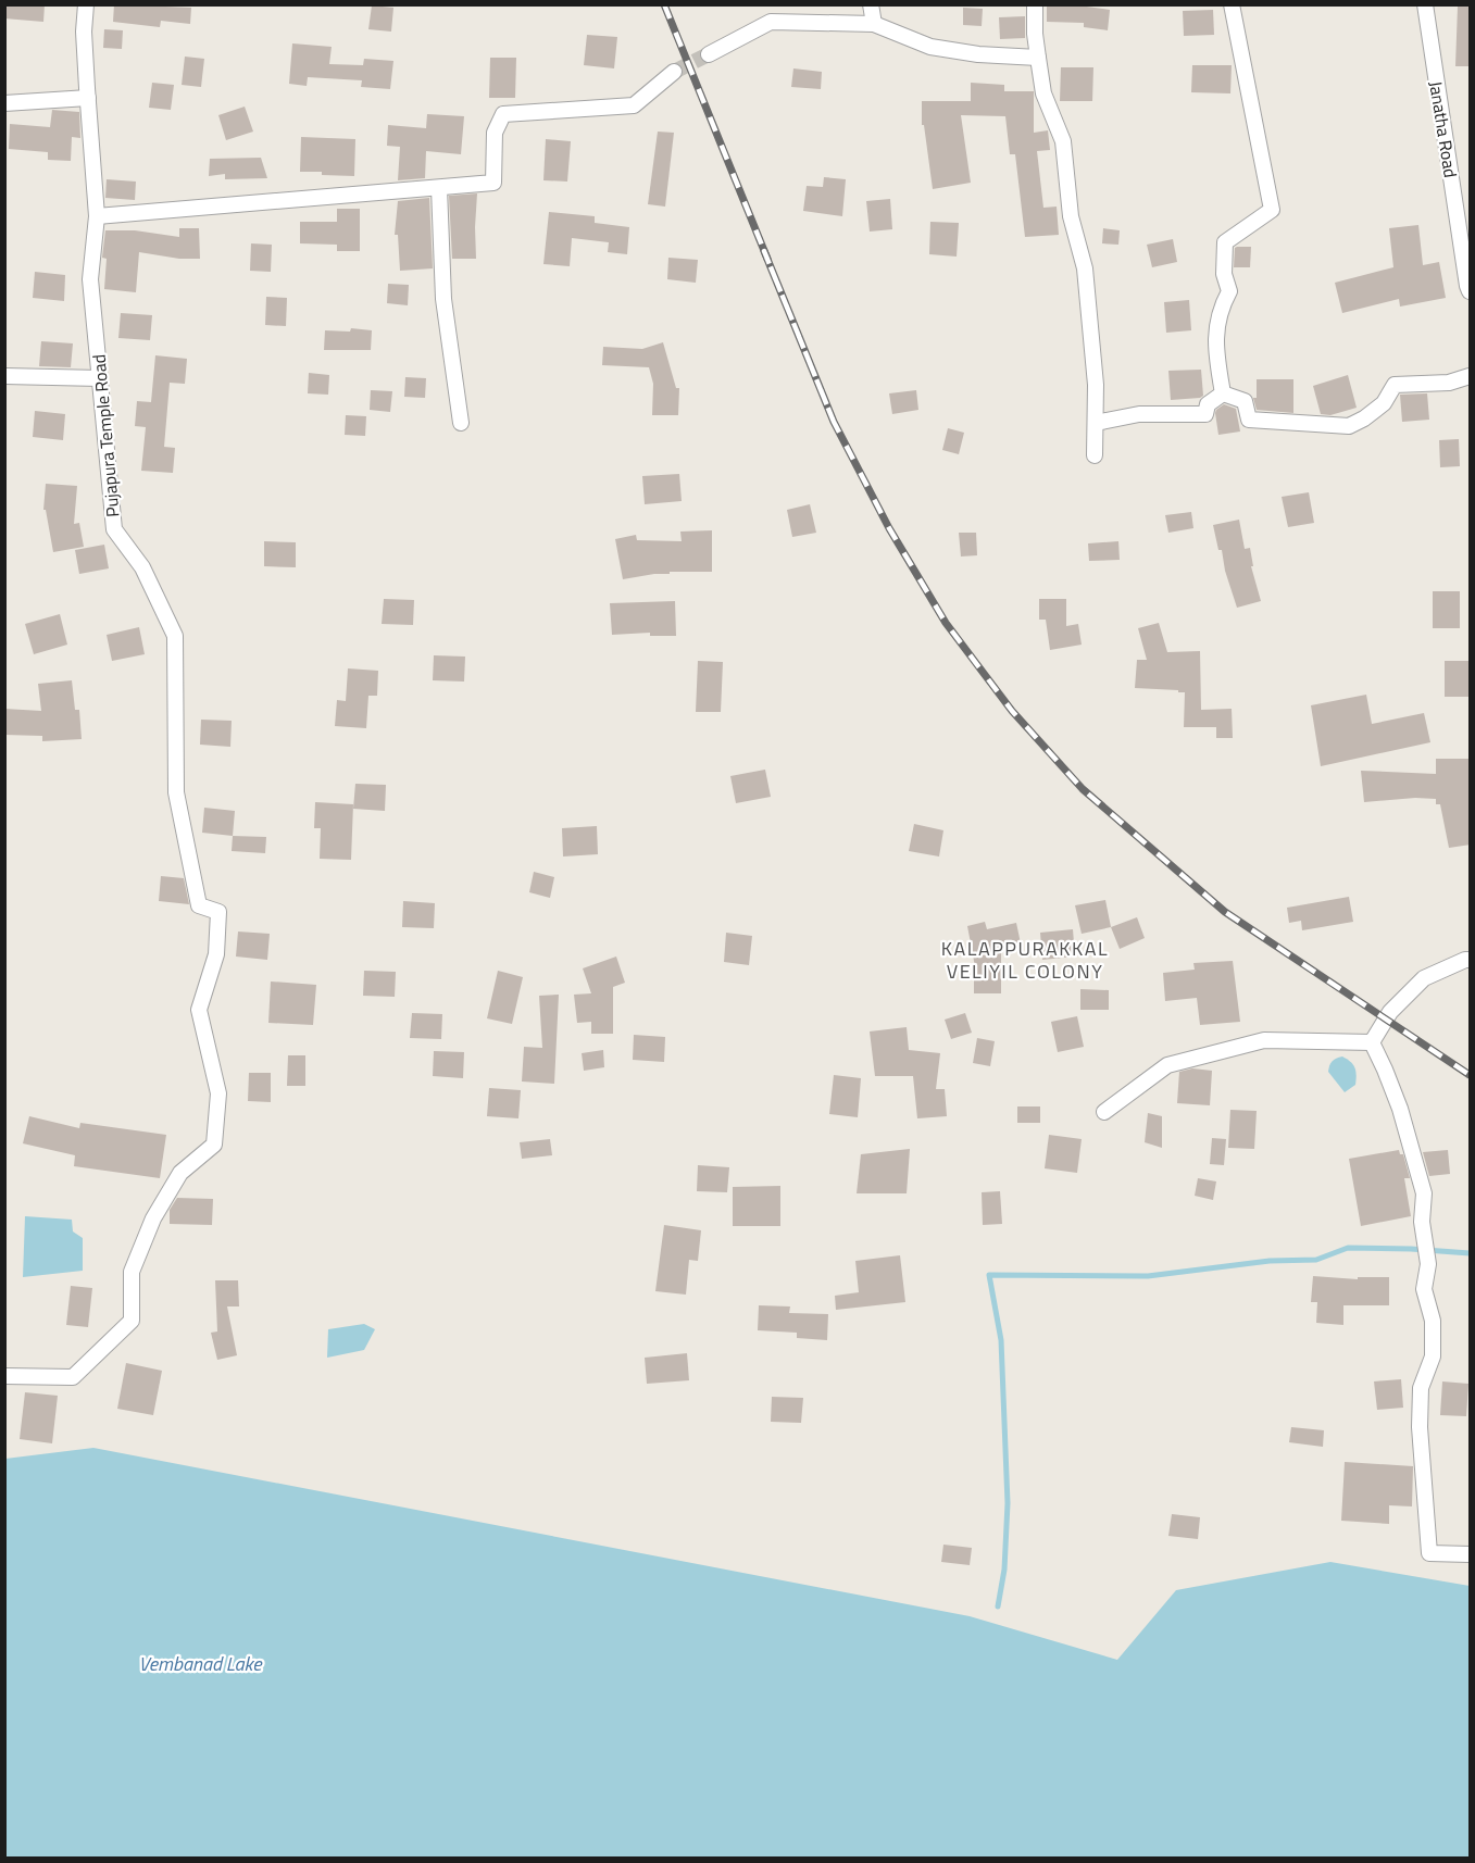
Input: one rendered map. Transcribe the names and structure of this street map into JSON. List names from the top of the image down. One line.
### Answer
{"streets":{"street":["Janatha Road","Pujapura Temple Road"]},"districts":["KALAPPURAKKAL VELIYIL COLONY"],"water":["Vembanad Lake"]}
